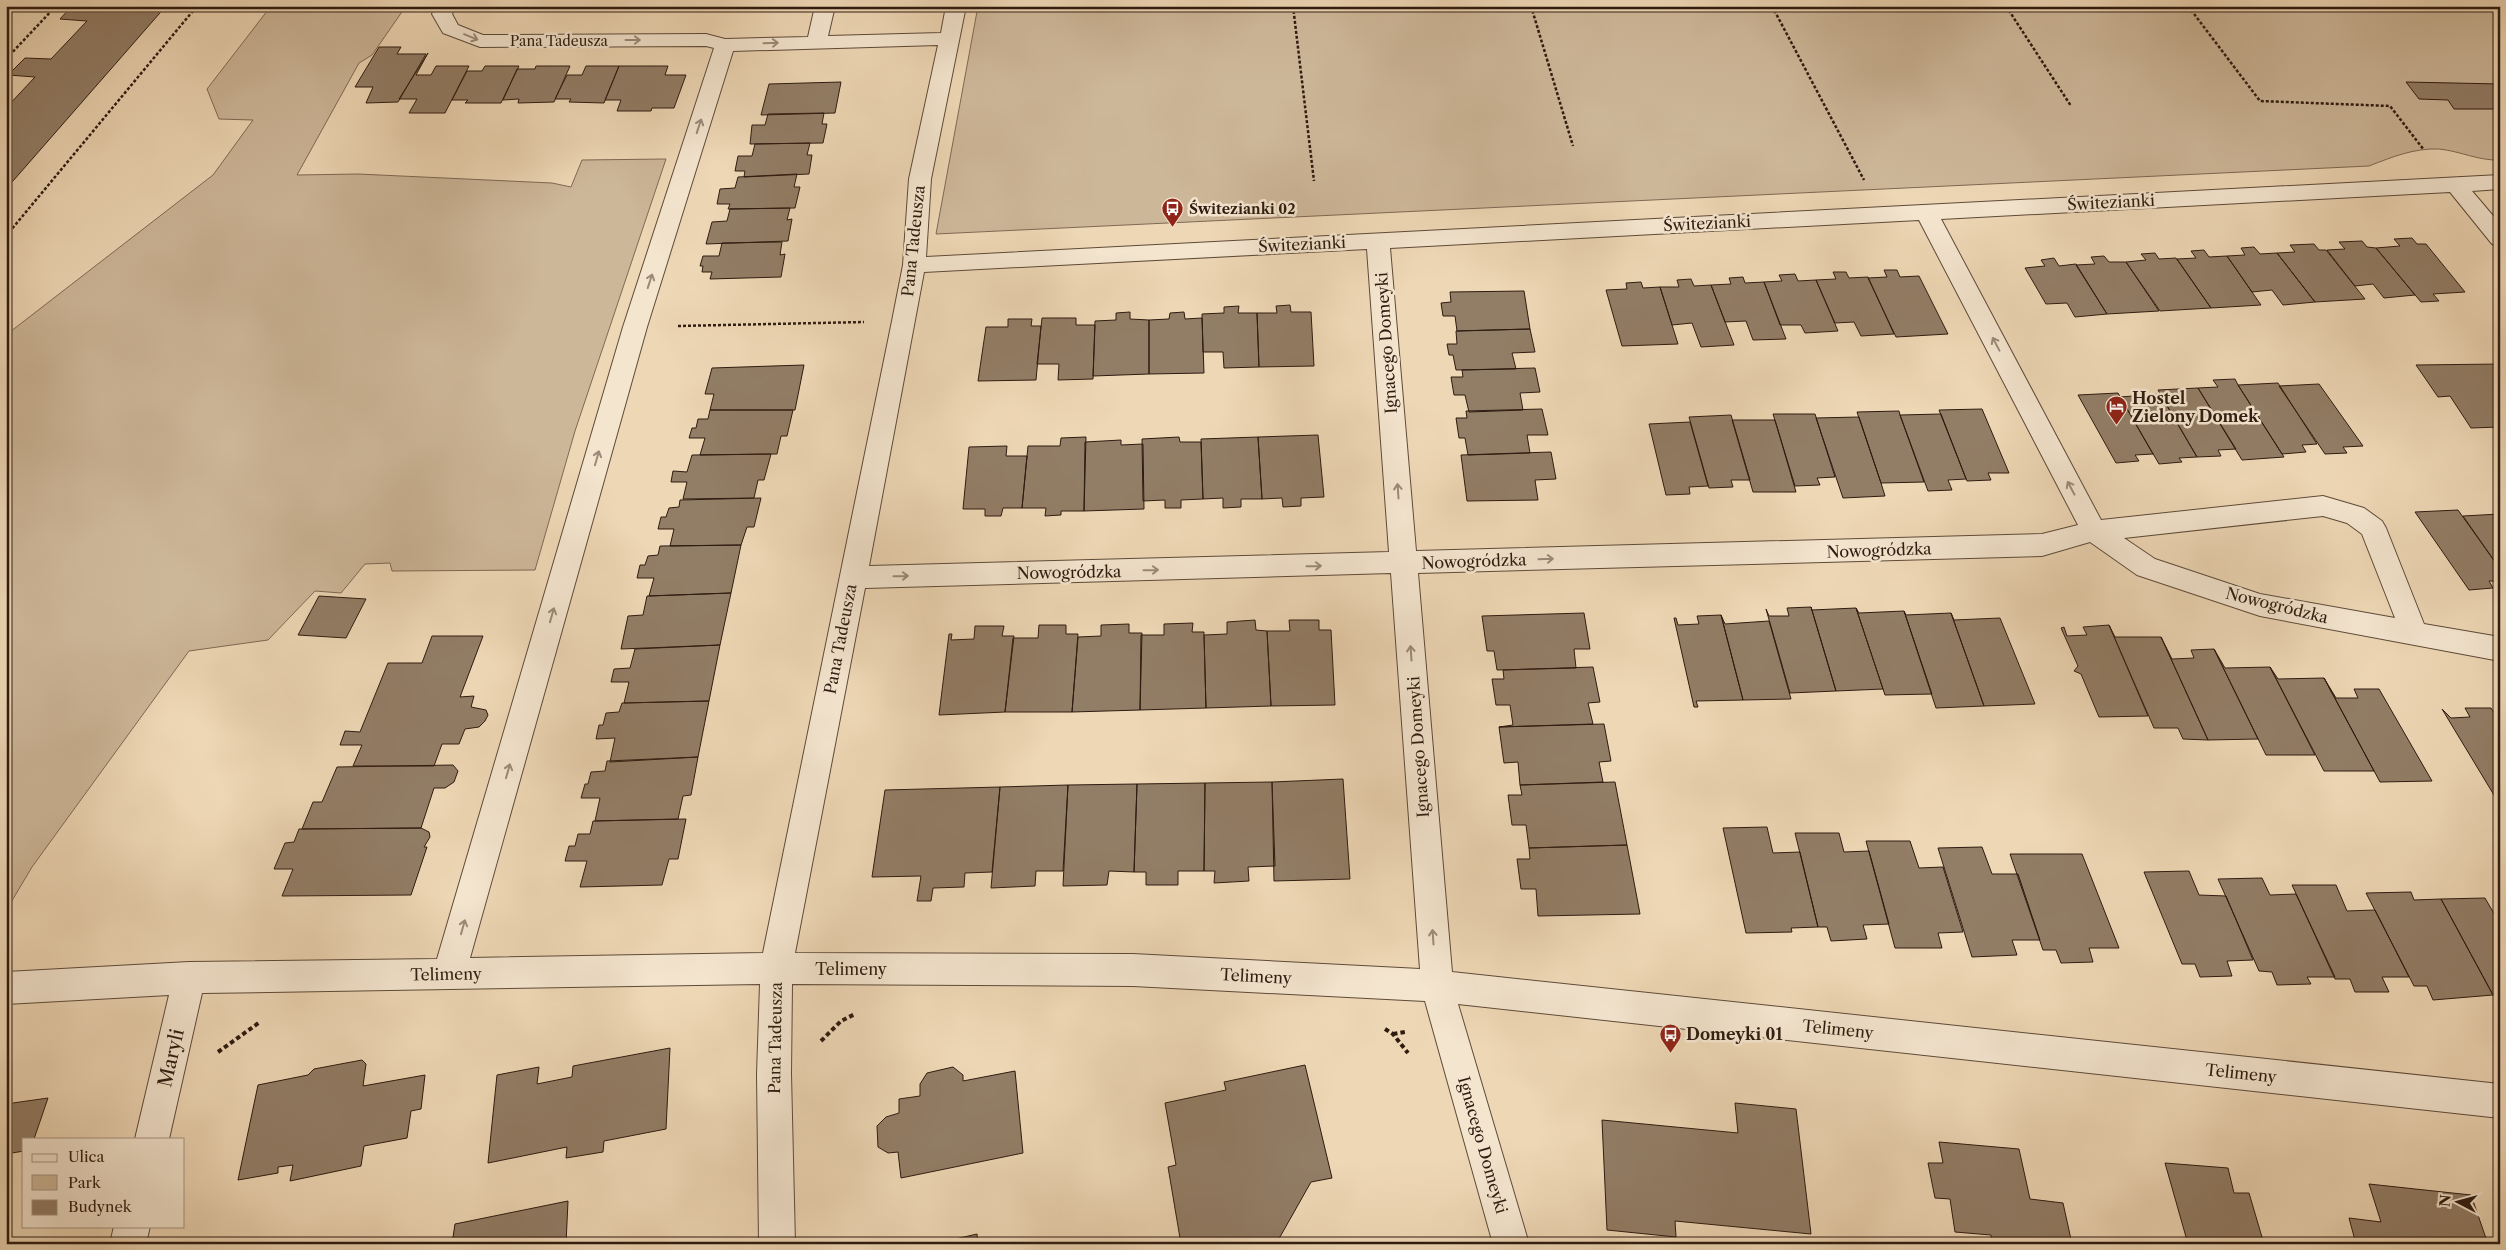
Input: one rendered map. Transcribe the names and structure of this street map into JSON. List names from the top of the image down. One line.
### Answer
{"streets":{"street":["Pana Tadeusza","Świtezianki","Ignacego Domeyki","Nowogródzka","Telimeny","Maryli"]},"crossings":[["Pana Tadeusza","Świtezianki"],["Pana Tadeusza","Nowogródzka"],["Pana Tadeusza","Telimeny"],["Świtezianki","Ignacego Domeyki"],["Świtezianki","Nowogródzka"],["Ignacego Domeyki","Nowogródzka"],["Ignacego Domeyki","Telimeny"],["Telimeny","Maryli"]],"one_way":["Ignacego Domeyki"],"places":{"bus stop":["Świtezianki 02","Domeyki 01"],"hotel":["Hostel Zielony Domek"]},"legend":["Ulica","Park","Budynek"],"north":"left"}
